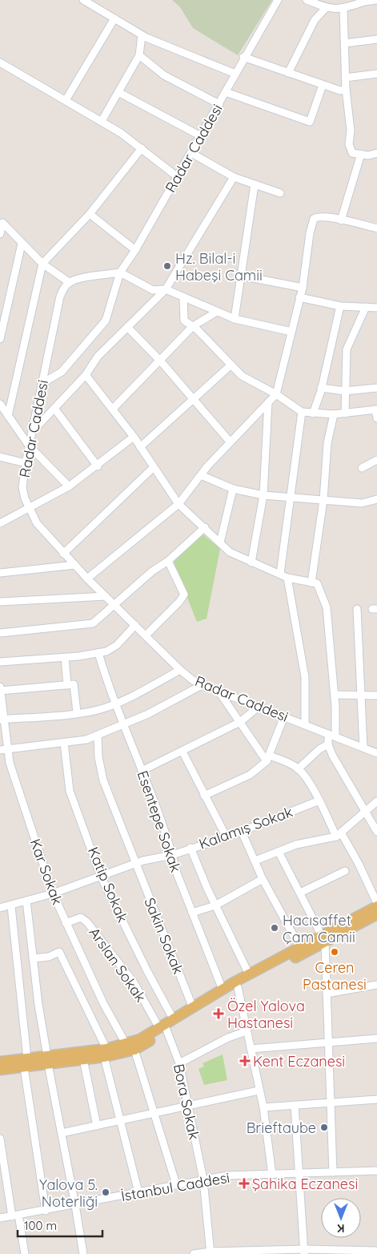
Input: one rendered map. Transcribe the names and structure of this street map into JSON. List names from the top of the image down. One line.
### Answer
{"streets":{"street":["Radar Caddesi","Esentepe Sokak","Kalamış Sokak","Kar Sokak","Katip Sokak","Sakin Sokak","Arslan Sokak","Bora Sokak","İstanbul Caddesi"]},"crossings":[["Esentepe Sokak","Kalamış Sokak"],["Kalamış Sokak","Kar Sokak"],["Kalamış Sokak","Katip Sokak"],["Kalamış Sokak","Sakin Sokak"],["Kar Sokak","Arslan Sokak"],["Kar Sokak","İstanbul Caddesi"],["Katip Sokak","Arslan Sokak"],["Katip Sokak","Bora Sokak"],["Arslan Sokak","Bora Sokak"],["Bora Sokak","İstanbul Caddesi"]],"places":{"other":["Hz. Bilal-i Habeşi Camii","Hacısaffet Çam Camii","Ceren Pastanesi","Brieftaube","Yalova 5. Noterliği"],"health":["Özel Yalova Hastanesi","Kent Eczanesi","Şahika Eczanesi"]},"scale_bar":"100 m","north":"bottom"}
